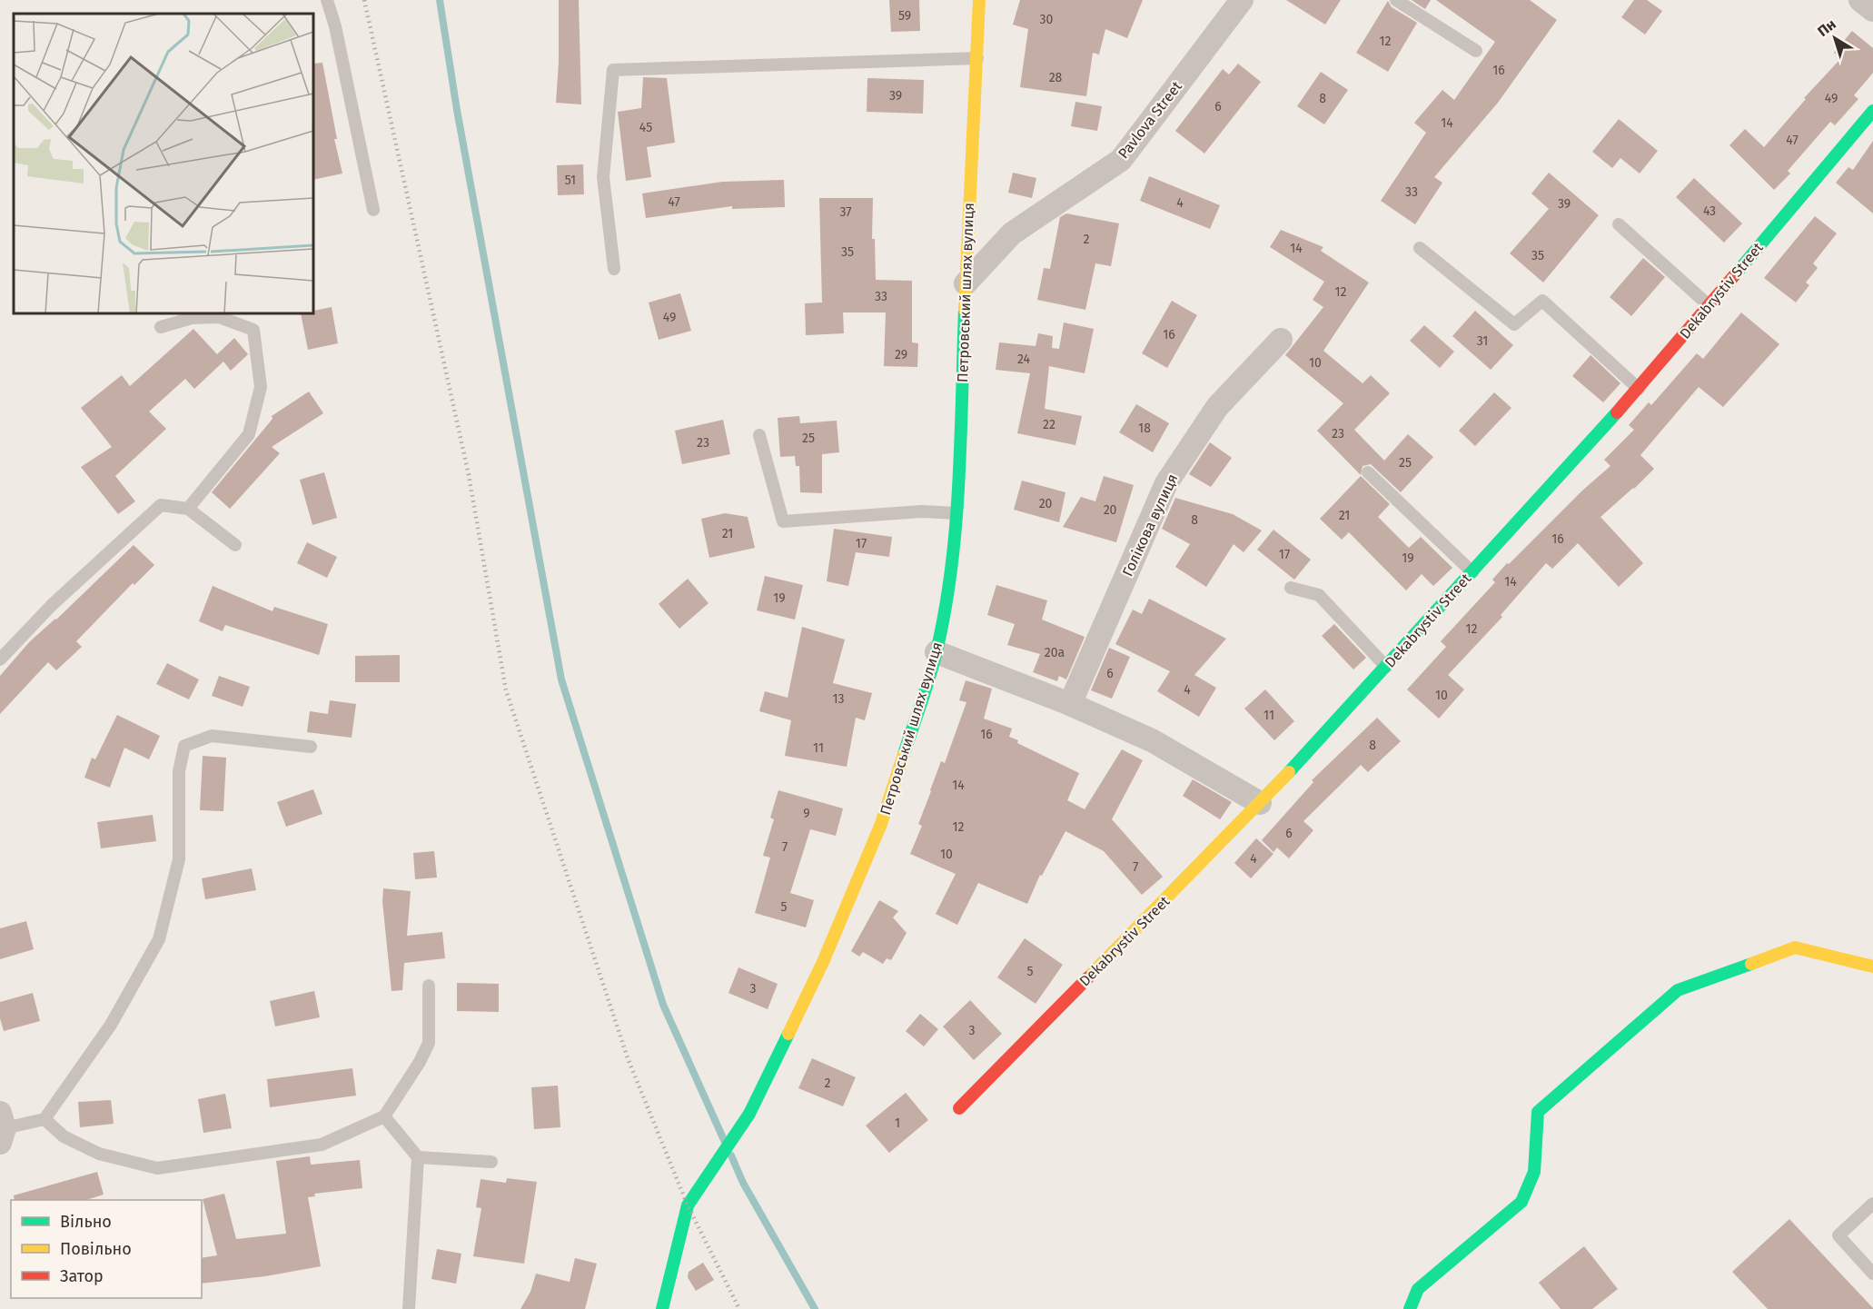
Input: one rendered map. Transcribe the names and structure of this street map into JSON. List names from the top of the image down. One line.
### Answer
{"streets":{"street":["Pavlova Street","Dekabrystiv Street","Петровський шлях вулиця","Голікова вулиця"]},"crossings":[["Pavlova Street","Петровський шлях вулиця"]],"house_numbers":["59","30","12","16","28","39","8","49","6","14","45","47","51","33","47","4","39","43","37","2","14","35","35","12","33","49","16","31","29","24","10","22","18","23","25","23","25","20","20","21","8","21","16","17","17","19","14","19","12","20а","6","4","10","13","11","16","8","11","14","9","12","6","7","10","4","7","5","5","3","3","2","1"],"legend":["Вільно","Повільно","Затор"],"north":"top left"}
